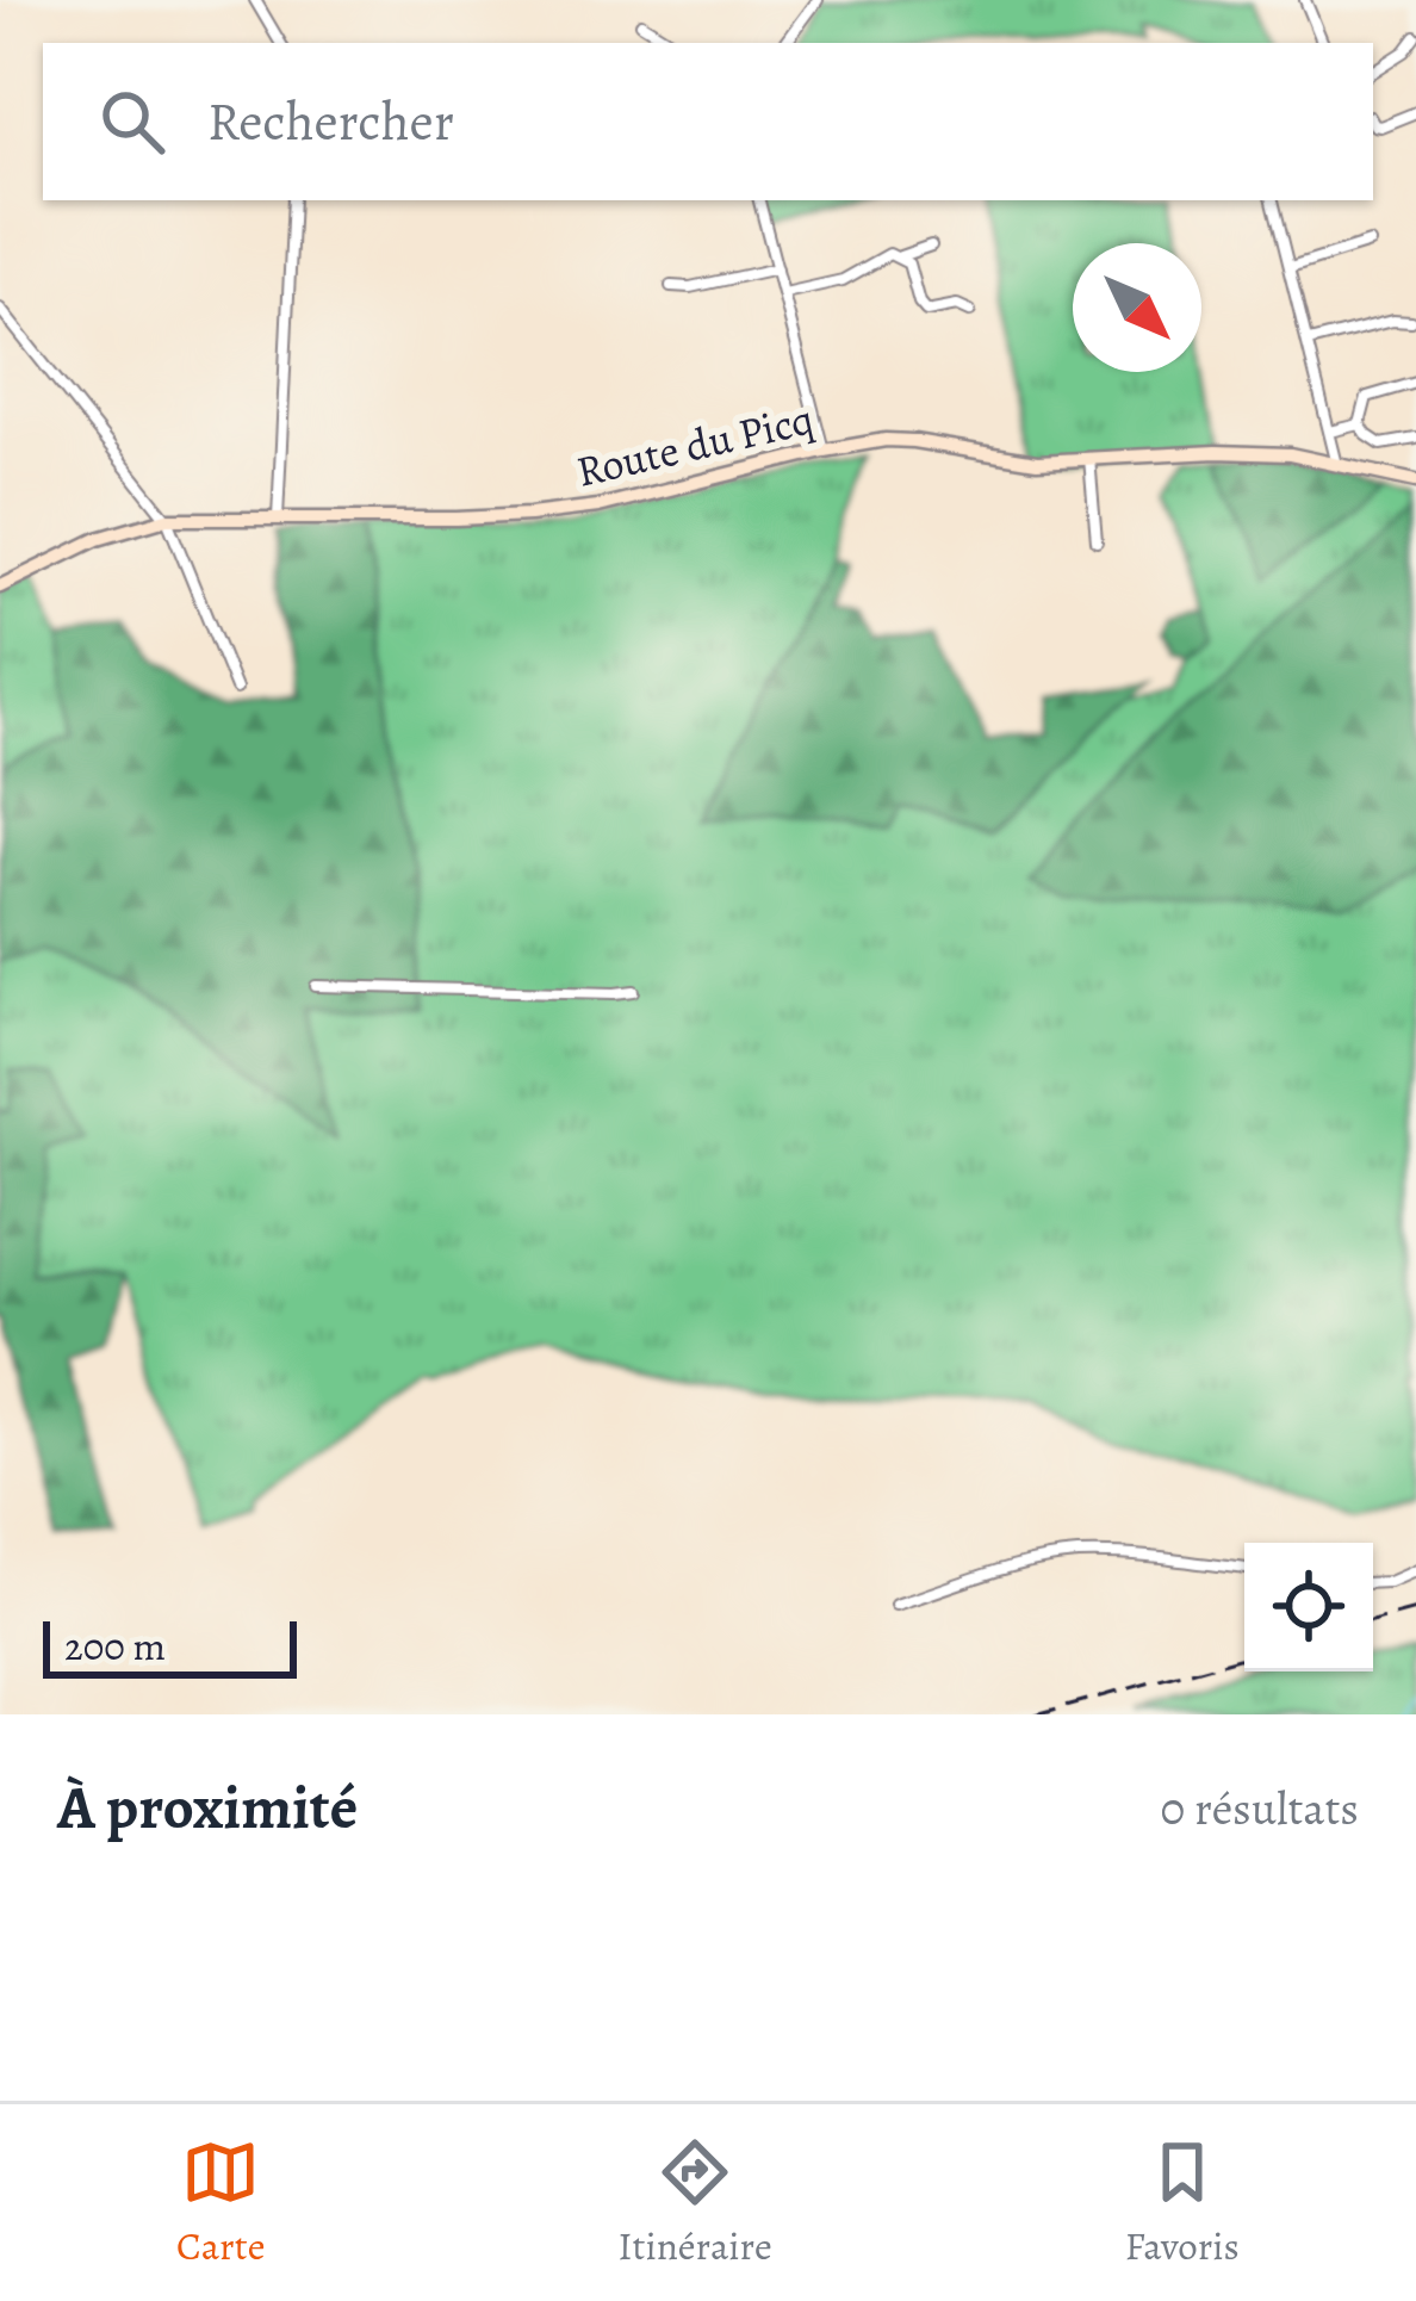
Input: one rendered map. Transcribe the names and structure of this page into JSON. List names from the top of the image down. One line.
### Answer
{"streets":{"street":["Route du Picq"]},"scale_bar":"200 m","north":"bottom right","page":{"search":"Rechercher","scale":"200 m","heading":["À proximité","0 résultats"],"nav":["Carte","Itinéraire","Favoris"]}}
